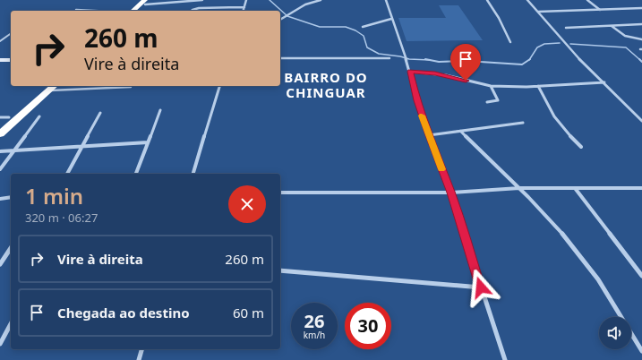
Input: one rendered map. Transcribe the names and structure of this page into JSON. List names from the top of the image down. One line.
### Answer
{"districts":["BAIRRO DO CHINGUAR"],"page":{"turn":["260 m","Vire à direita"],"heading":["1 min","320 m · 06:27"],"list":[{"name":"Vire à direita","value":"260 m"},{"name":"Chegada ao destino","value":"60 m"}],"speed":"26 km/h","limit":"30"}}
